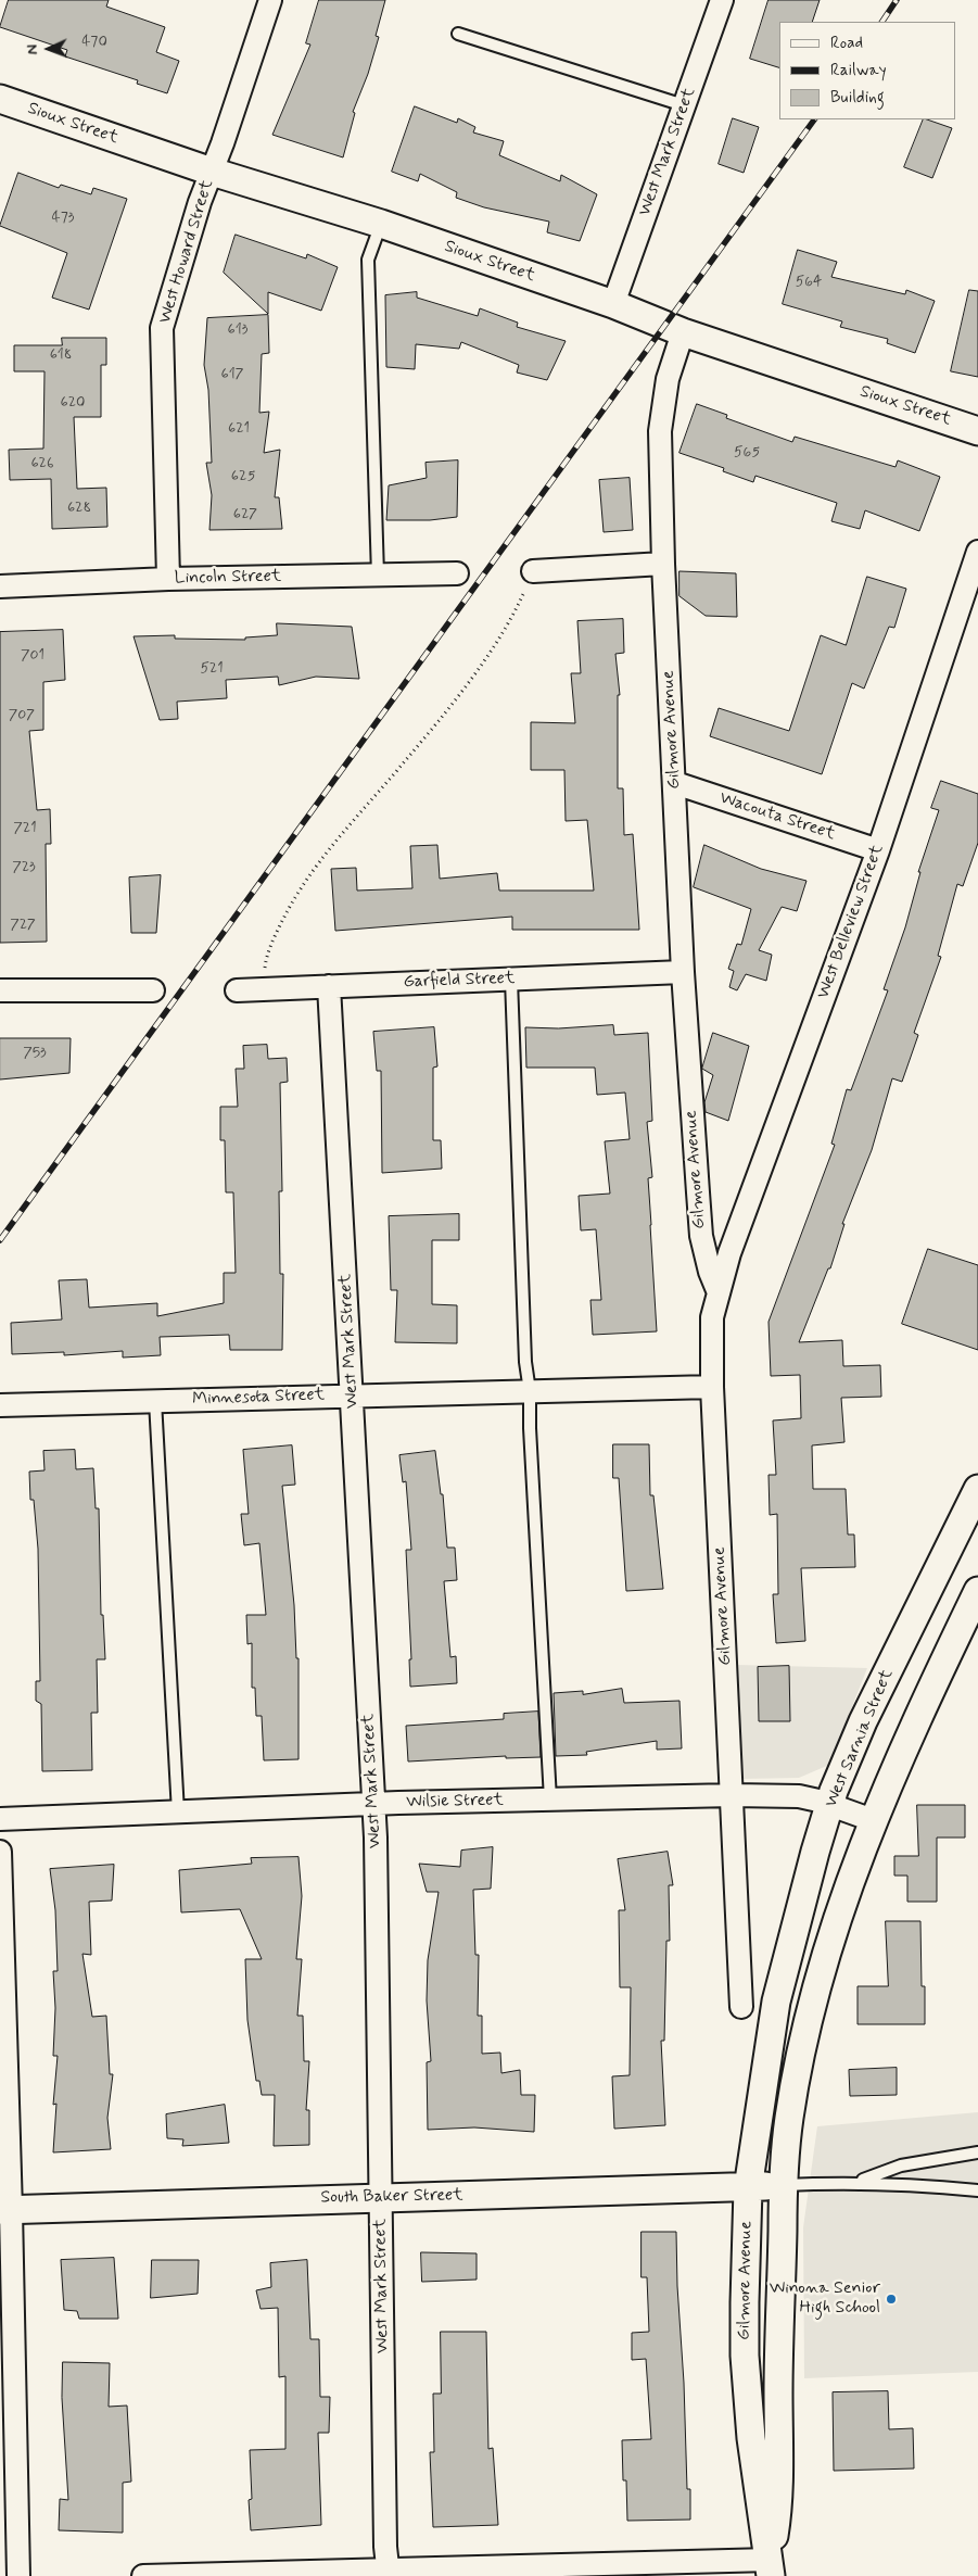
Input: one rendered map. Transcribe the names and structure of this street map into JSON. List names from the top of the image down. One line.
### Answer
{"streets":{"street":["Sioux Street","West Mark Street","West Howard Street","Lincoln Street","Gilmore Avenue","Wacouta Street","West Belleview Street","Garfield Street","Minnesota Street","West Sarnia Street","Wilsie Street","South Baker Street"]},"crossings":[["Sioux Street","West Mark Street"],["Sioux Street","West Howard Street"],["Sioux Street","Gilmore Avenue"],["West Mark Street","Garfield Street"],["West Mark Street","Minnesota Street"],["West Mark Street","Wilsie Street"],["West Mark Street","South Baker Street"],["West Howard Street","Lincoln Street"],["Gilmore Avenue","Wacouta Street"],["Gilmore Avenue","West Belleview Street"],["Gilmore Avenue","Garfield Street"],["Gilmore Avenue","Minnesota Street"],["Gilmore Avenue","West Sarnia Street"],["Gilmore Avenue","Wilsie Street"],["Gilmore Avenue","South Baker Street"],["Wacouta Street","West Belleview Street"],["West Sarnia Street","Wilsie Street"]],"places":["Winona Senior High School"],"house_numbers":["470","473","564","613","618","617","620","621","565","626","625","628","627","701","521","707","721","723","727","753"],"legend":["Road","Railway","Building"],"north":"left"}
